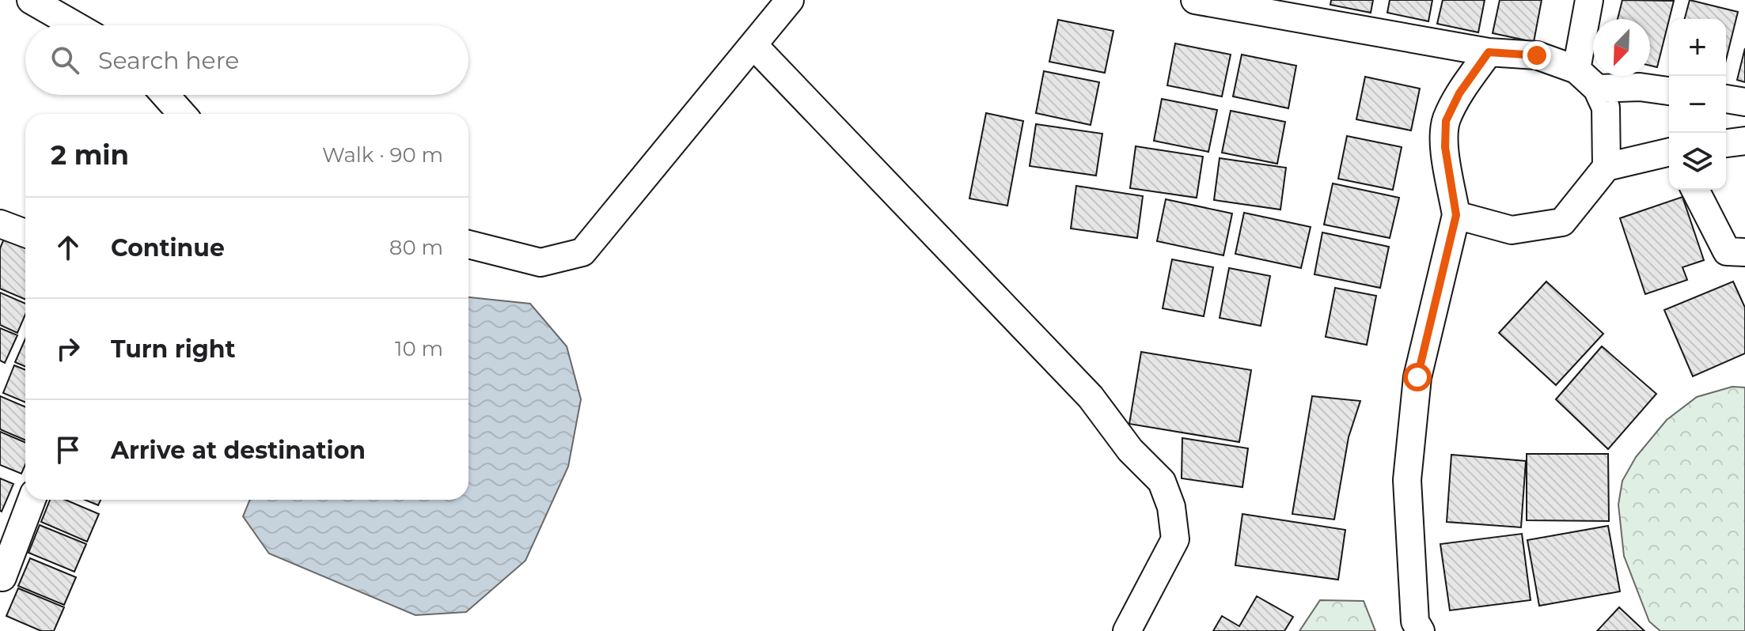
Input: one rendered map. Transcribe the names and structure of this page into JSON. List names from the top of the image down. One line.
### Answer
{"north":"bottom left","page":{"map_buttons":["+","−"],"search":"Search here","heading":["2 min","Walk · 90 m"],"list":[["Continue","80 m"],["Turn right","10 m"],"Arrive at destination"]}}
